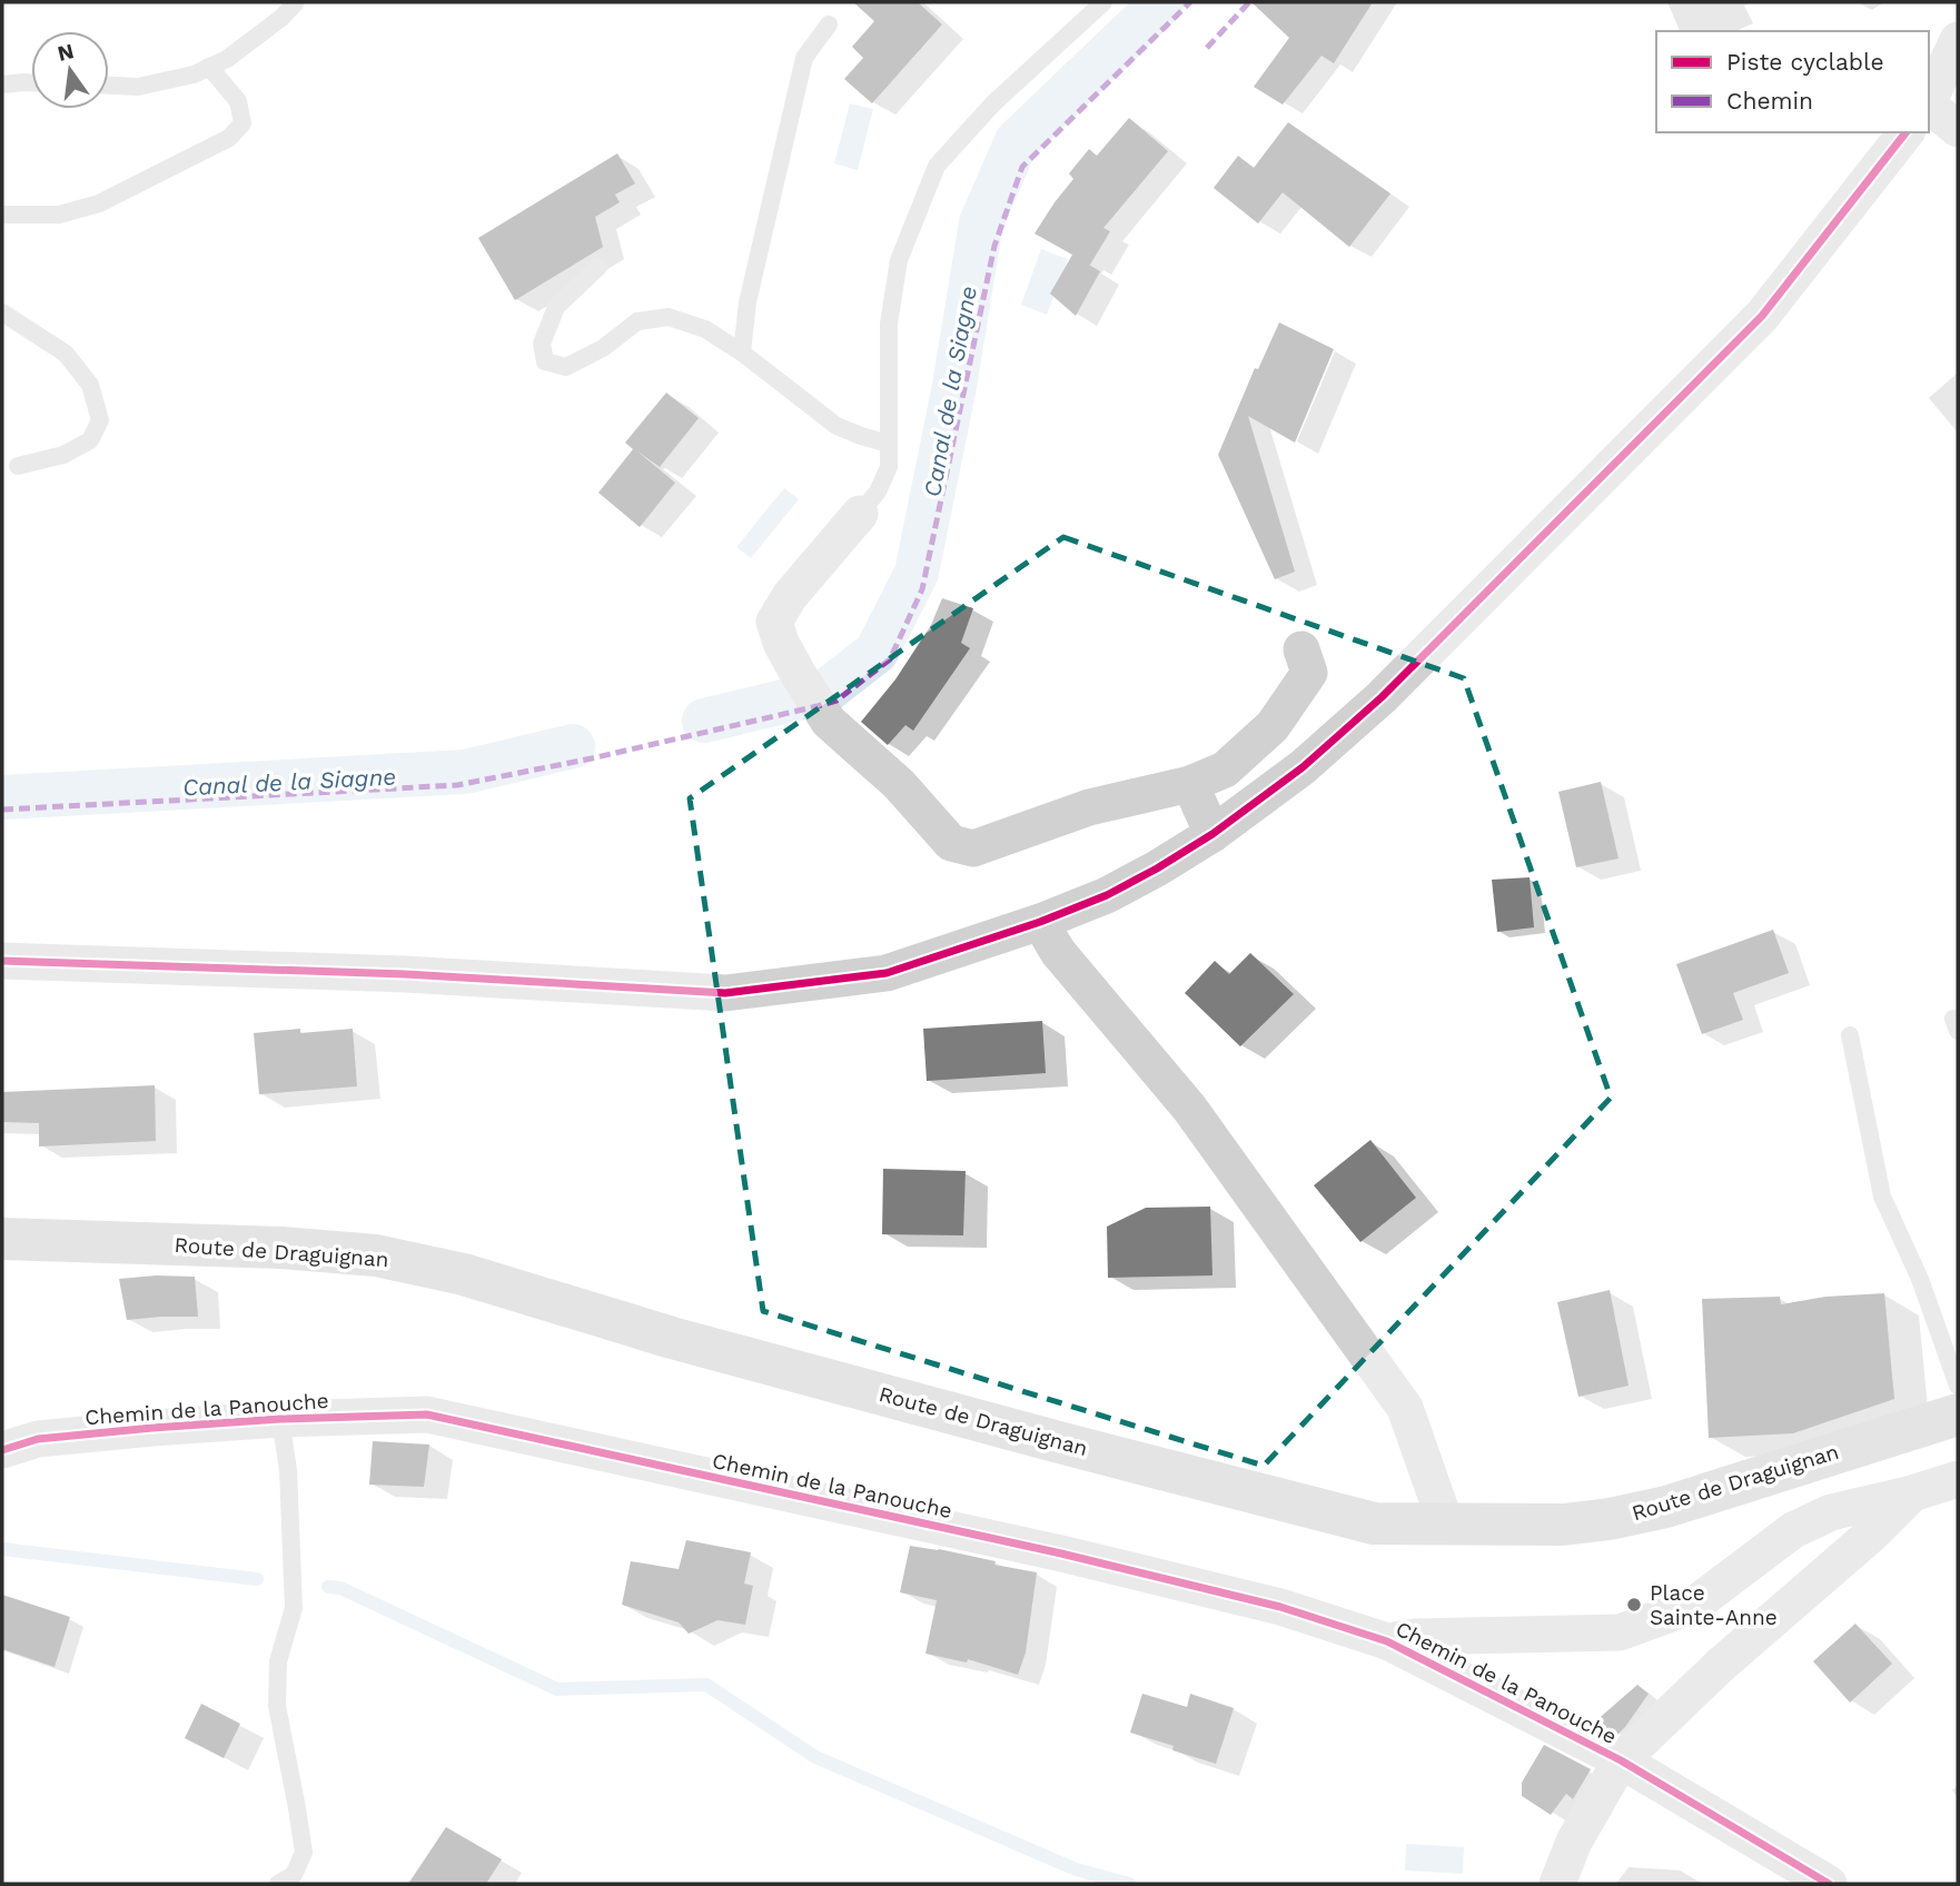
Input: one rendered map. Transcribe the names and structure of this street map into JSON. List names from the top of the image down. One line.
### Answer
{"streets":{"main road":["Route de Draguignan"],"street":["Chemin de la Panouche"]},"water":["Canal de la Siagne"],"places":["Place Sainte-Anne"],"legend":["Piste cyclable","Chemin"],"north":"top"}
